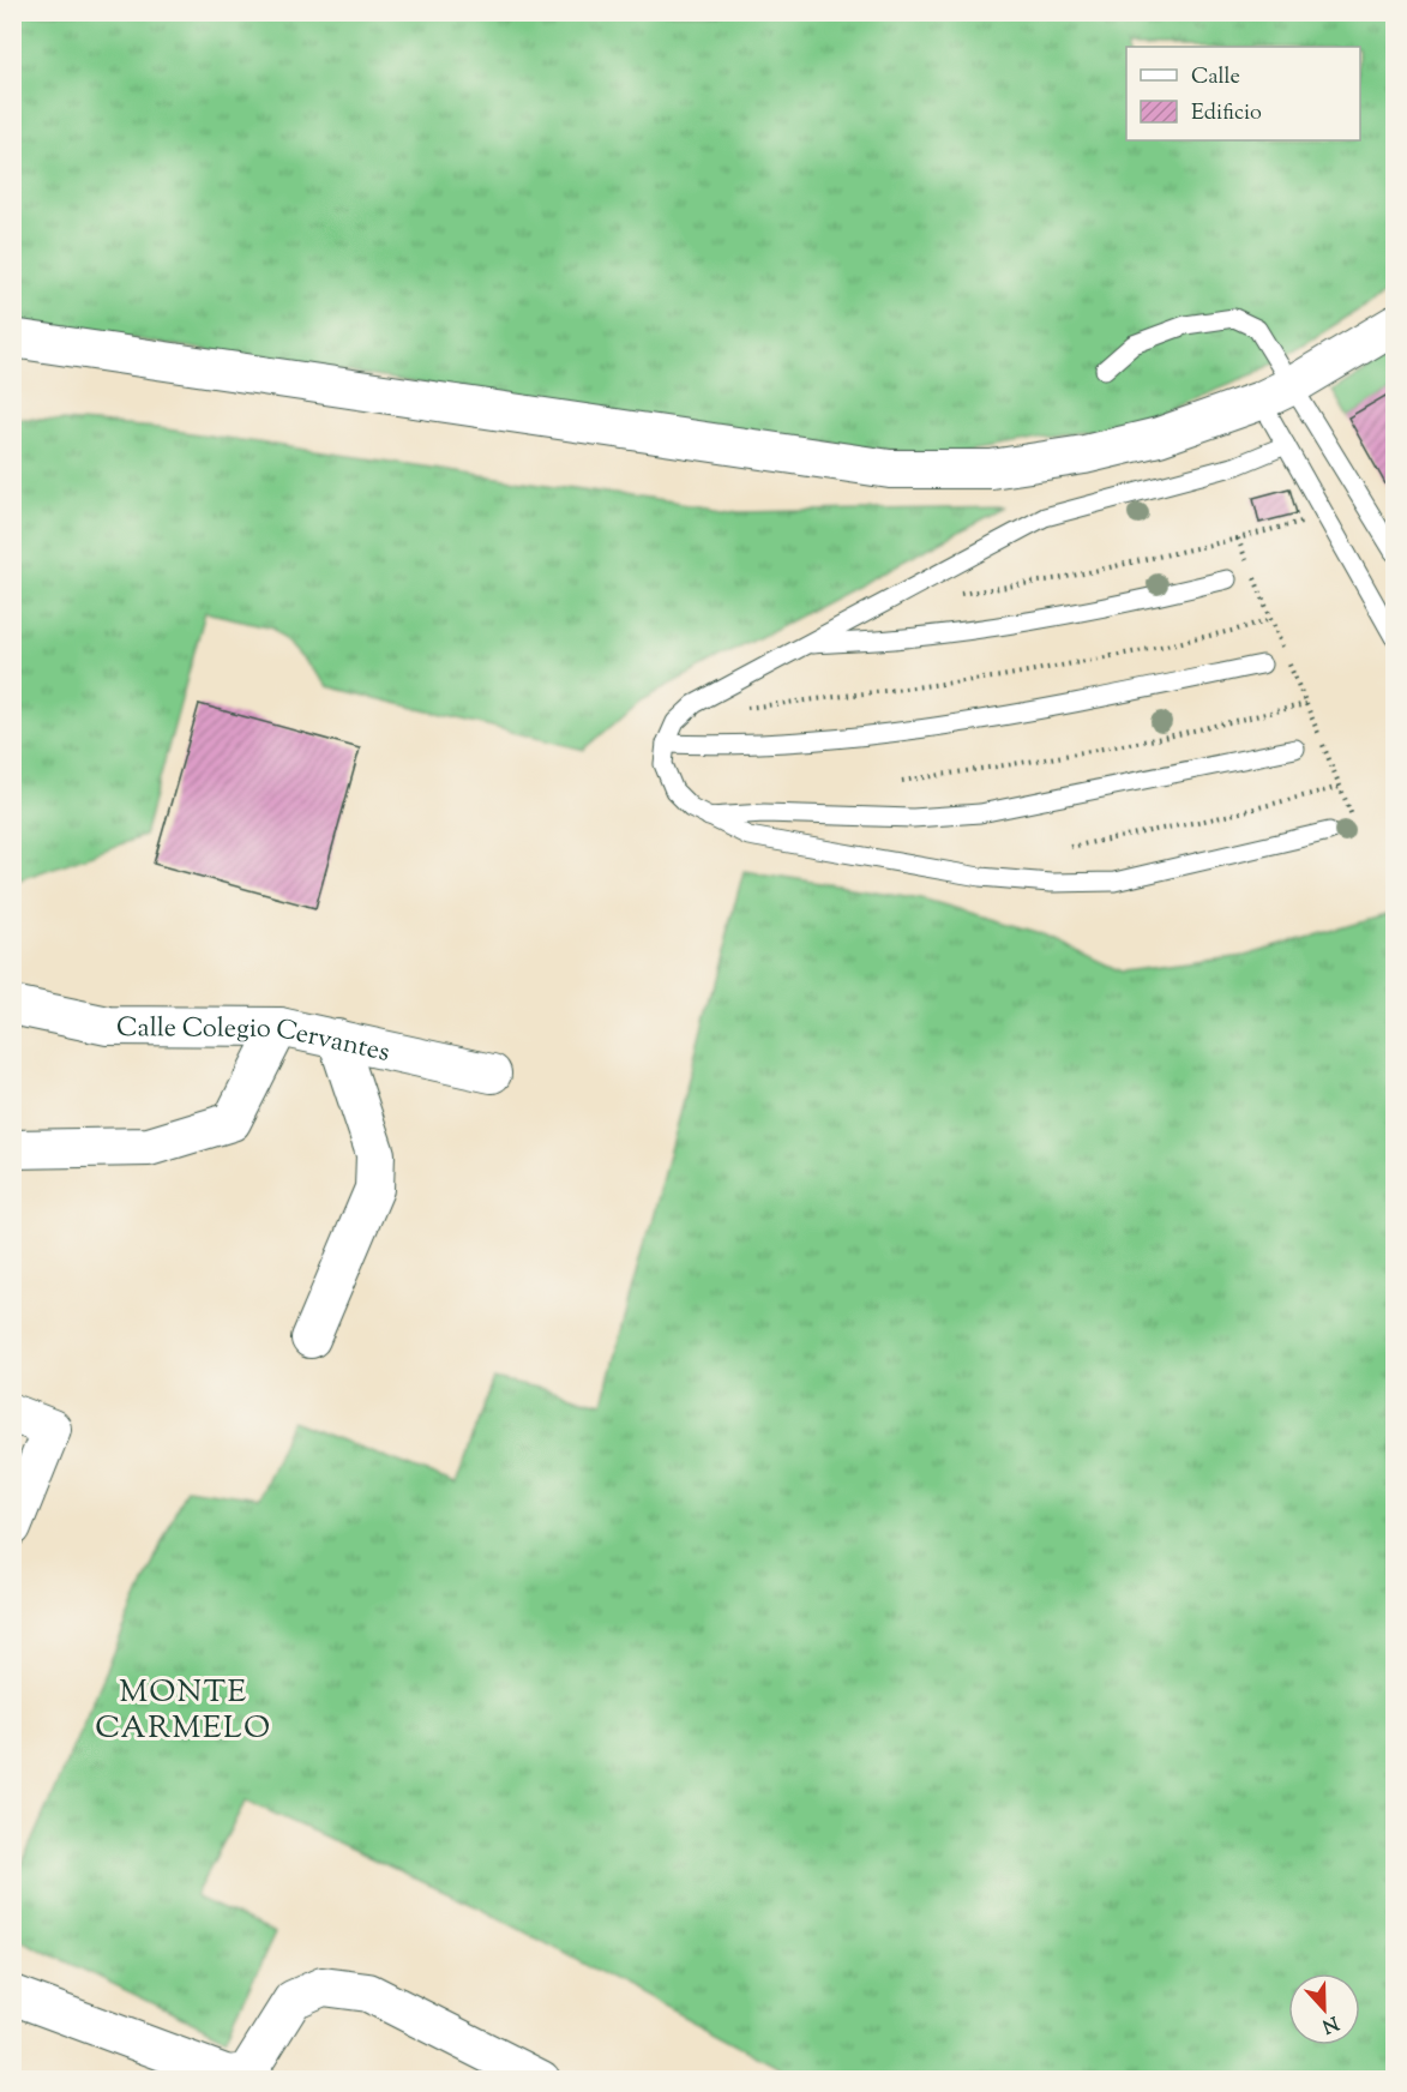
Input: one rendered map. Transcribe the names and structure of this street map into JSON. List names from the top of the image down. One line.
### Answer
{"streets":{"street":["Calle Colegio Cervantes"]},"districts":["MONTE CARMELO"],"legend":["Calle","Edificio"],"north":"bottom"}
